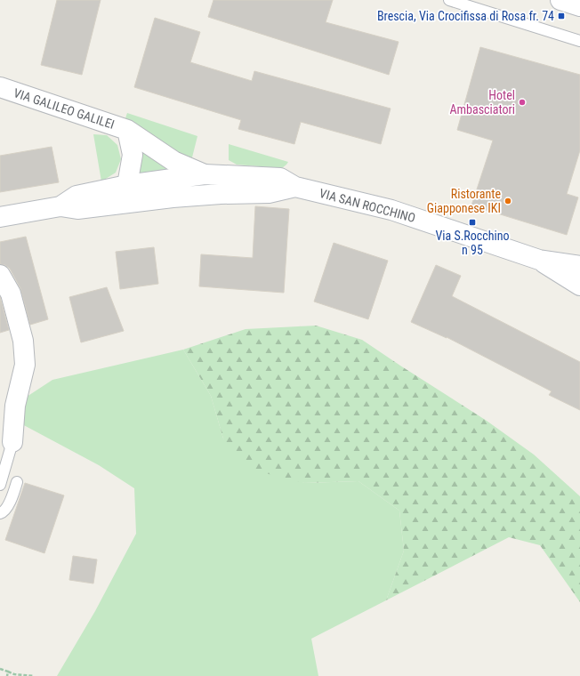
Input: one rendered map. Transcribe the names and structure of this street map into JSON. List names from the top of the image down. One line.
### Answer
{"streets":{"street":["VIA GALILEO GALILEI","VIA SAN ROCCHINO"]},"crossings":[["VIA GALILEO GALILEI","VIA SAN ROCCHINO"]],"places":{"transit":["Brescia, Via Crocifissa di Rosa fr. 74","Via S.Rocchino n 95"],"other":["Hotel Ambasciatori","Ristorante Giapponese IKI"]}}
